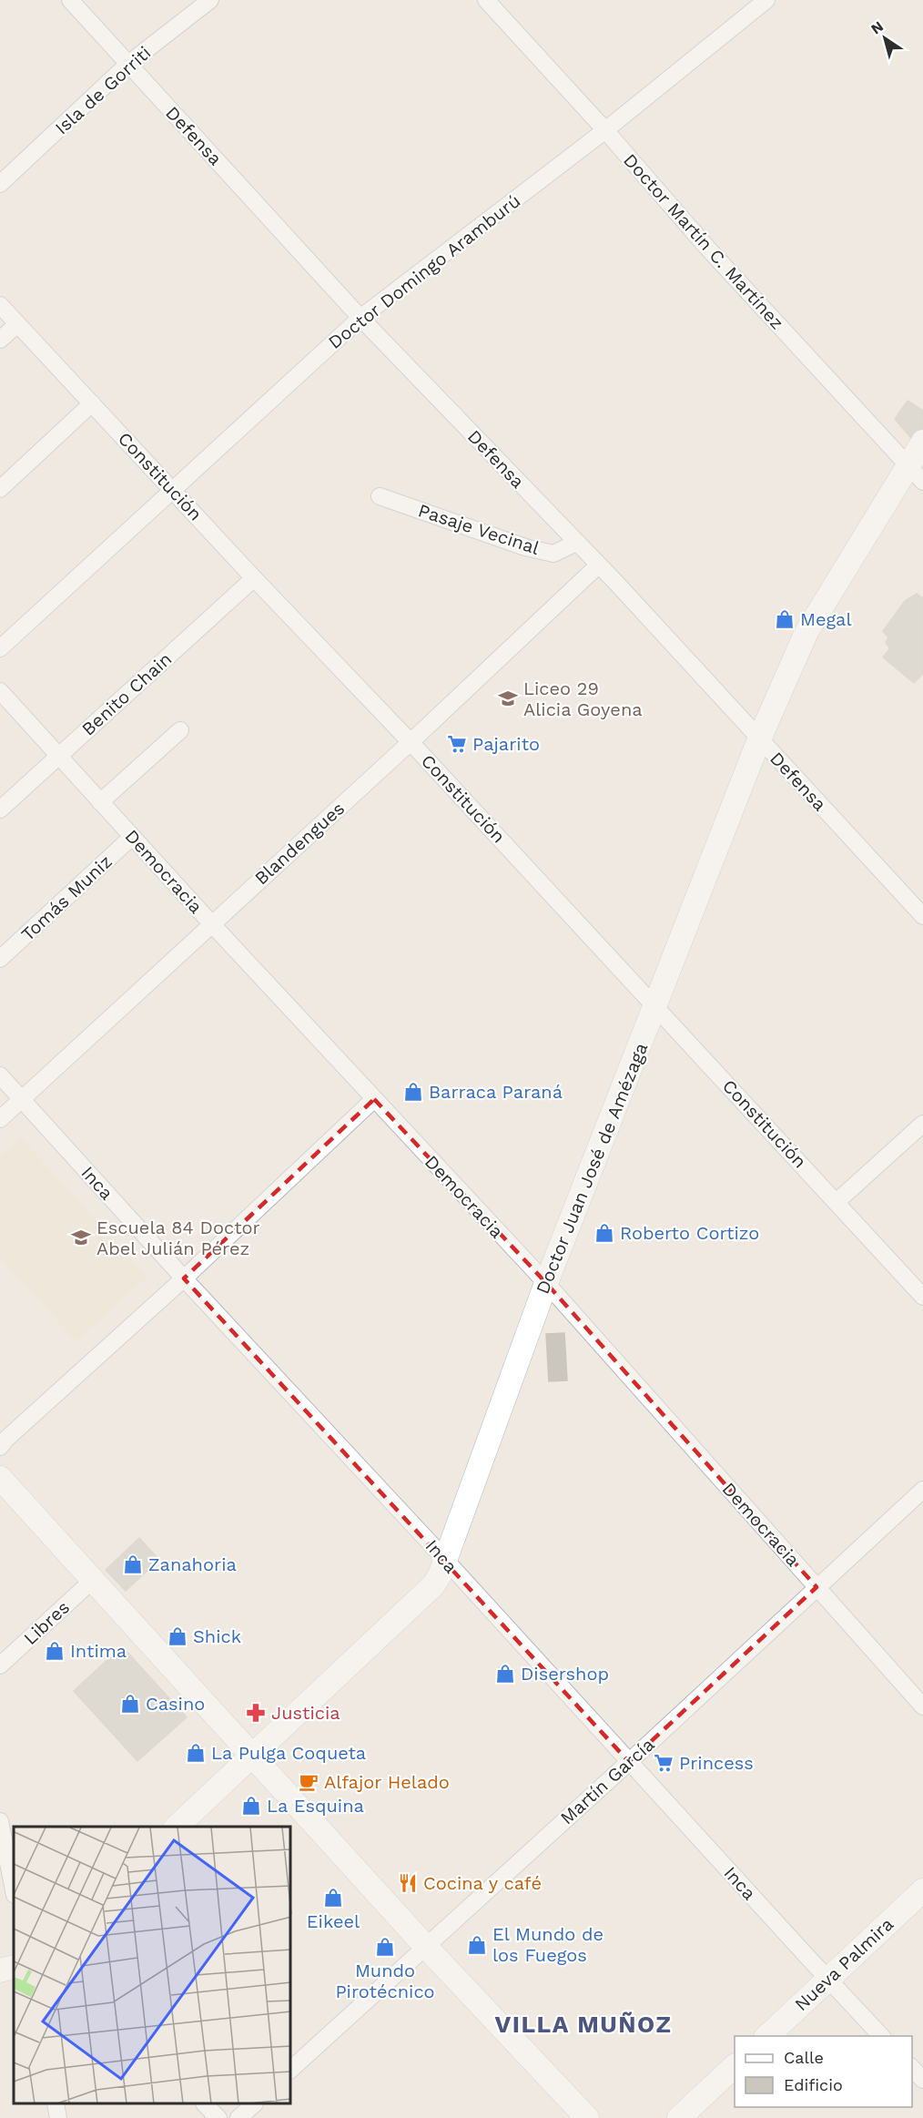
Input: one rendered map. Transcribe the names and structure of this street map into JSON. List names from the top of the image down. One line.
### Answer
{"streets":{"street":["Isla de Gorriti","Defensa","Doctor Martín C. Martínez","Doctor Domingo Aramburú","Constitución","Pasaje Vecinal","Benito Chain","Blandengues","Democracia","Tomás Muniz","Doctor Juan José de Amézaga","Inca","Libres","Martín García","Nueva Palmira"]},"crossings":[["Isla de Gorriti","Defensa"],["Defensa","Doctor Domingo Aramburú"],["Defensa","Pasaje Vecinal"],["Defensa","Blandengues"],["Defensa","Doctor Juan José de Amézaga"],["Doctor Martín C. Martínez","Doctor Domingo Aramburú"],["Doctor Martín C. Martínez","Doctor Juan José de Amézaga"],["Doctor Domingo Aramburú","Constitución"],["Constitución","Benito Chain"],["Constitución","Blandengues"],["Constitución","Doctor Juan José de Amézaga"],["Benito Chain","Democracia"],["Blandengues","Democracia"],["Blandengues","Inca"],["Democracia","Tomás Muniz"],["Democracia","Doctor Juan José de Amézaga"],["Democracia","Martín García"],["Doctor Juan José de Amézaga","Inca"],["Inca","Martín García"],["Inca","Nueva Palmira"]],"districts":["VILLA MUÑOZ"],"places":{"shop":["Megal","Barraca Paraná","Roberto Cortizo","Zanahoria","Shick","Intima","Disershop","Casino","La Pulga Coqueta","La Esquina","Eikeel","El Mundo de los Fuegos","Mundo Pirotécnico"],"school or university":["Liceo 29 Alicia Goyena","Escuela 84 Doctor Abel Julián Pérez"],"supermarket":["Pajarito","Princess"],"pharmacy":["Justicia"],"cafe":["Alfajor Helado"],"restaurant":["Cocina y café"]},"legend":["Calle","Edificio"],"north":"top left"}
